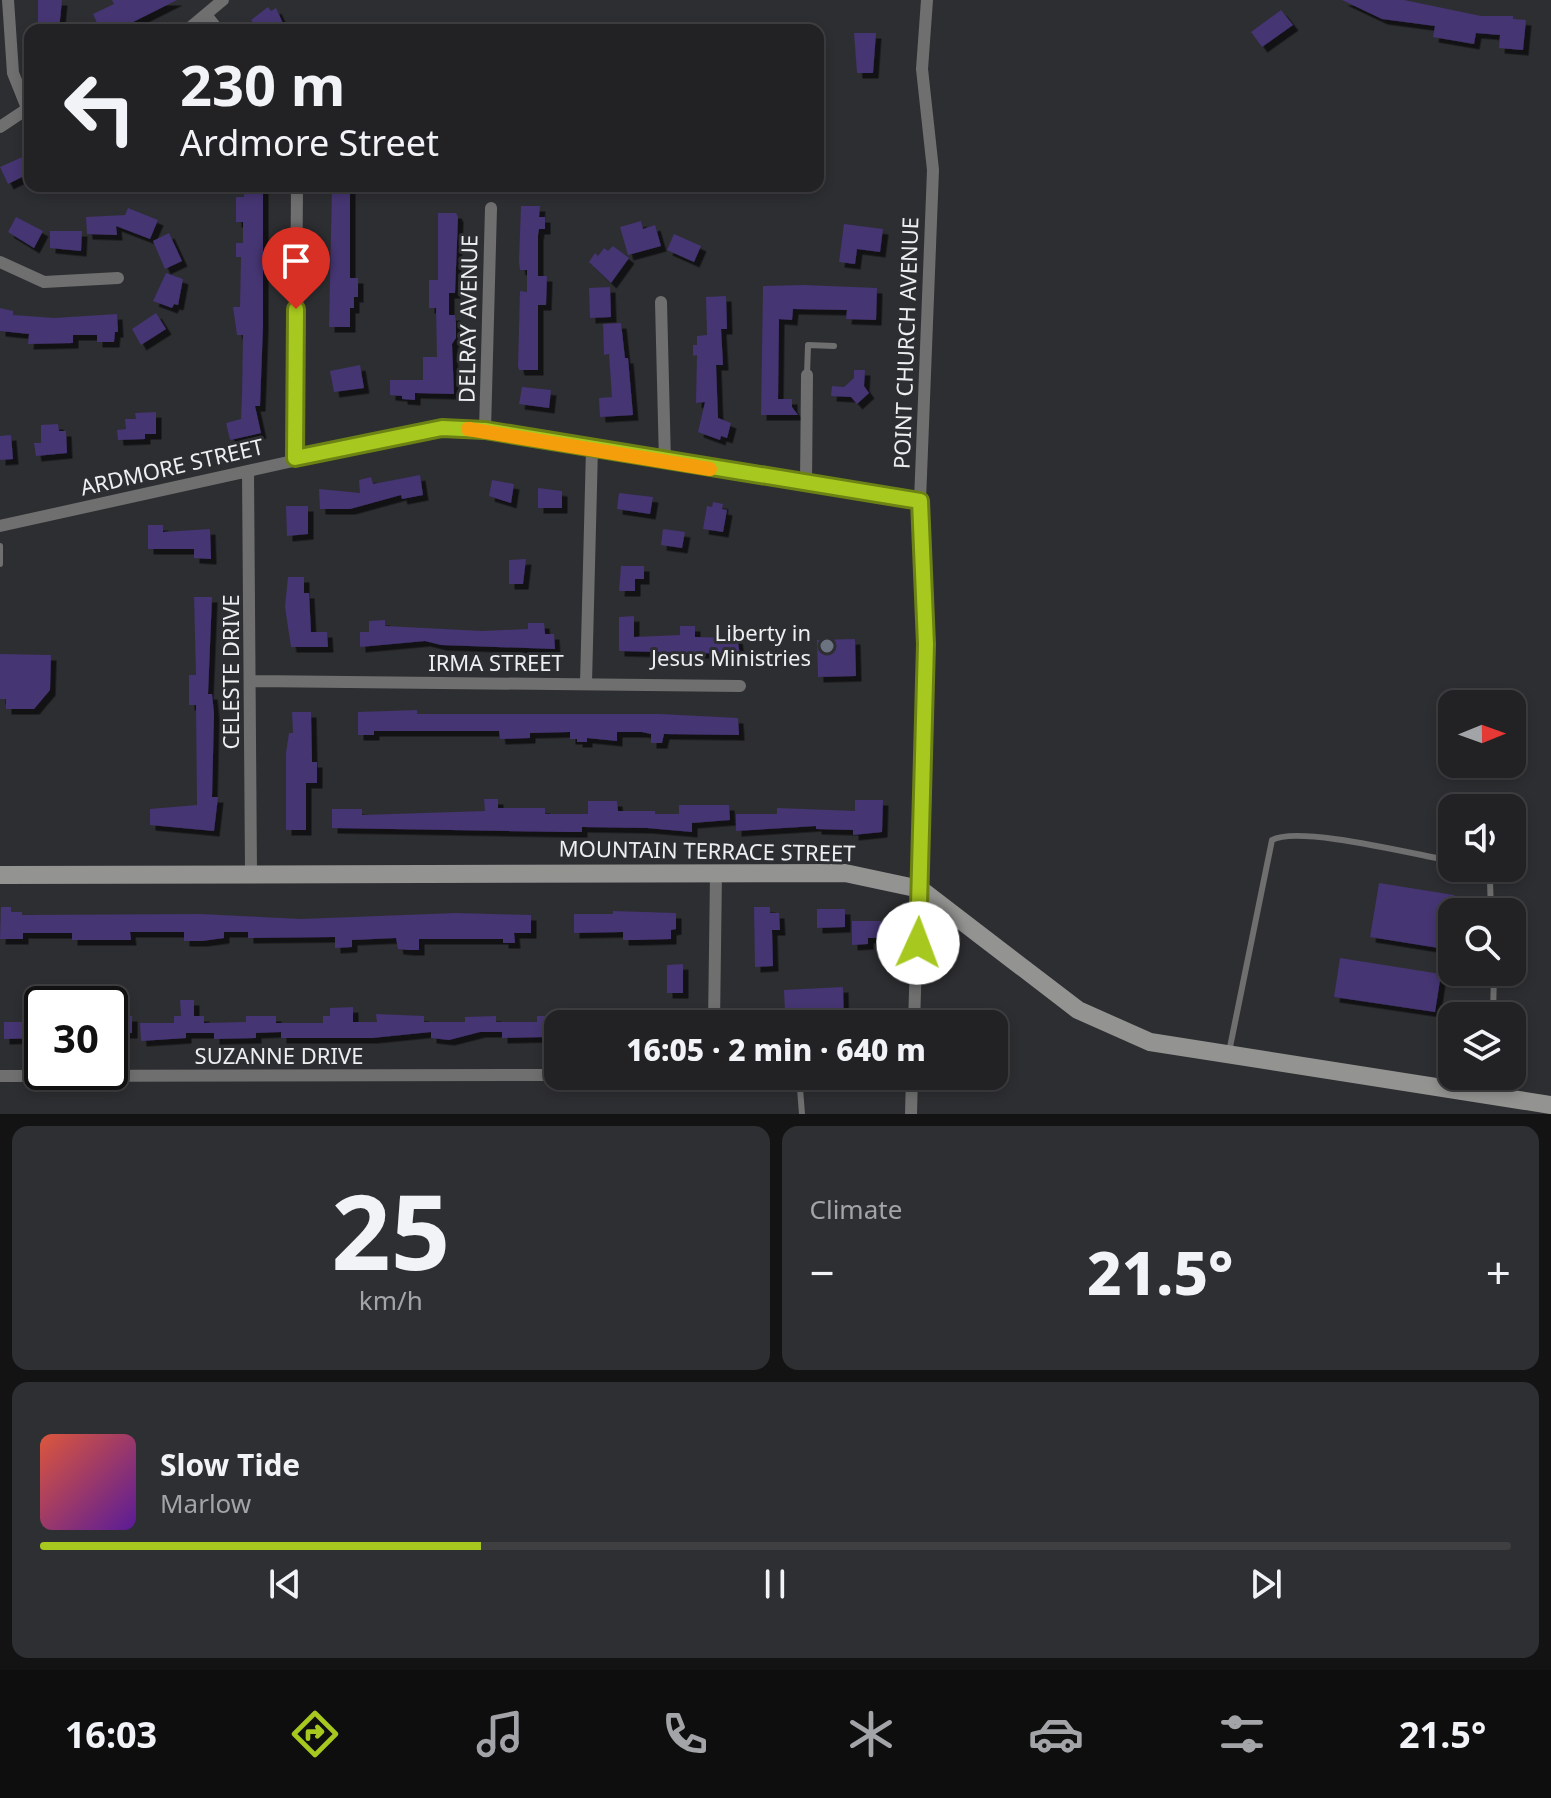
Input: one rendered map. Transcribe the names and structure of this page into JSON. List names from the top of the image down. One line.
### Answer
{"streets":{"street":["DELRAY AVENUE","POINT CHURCH AVENUE","ARDMORE STREET","IRMA STREET","CELESTE DRIVE","MOUNTAIN TERRACE STREET","SUZANNE DRIVE"]},"crossings":[["DELRAY AVENUE","ARDMORE STREET"],["POINT CHURCH AVENUE","ARDMORE STREET"],["POINT CHURCH AVENUE","MOUNTAIN TERRACE STREET"],["ARDMORE STREET","CELESTE DRIVE"],["IRMA STREET","CELESTE DRIVE"],["CELESTE DRIVE","MOUNTAIN TERRACE STREET"]],"places":["Liberty in Jesus Ministries"],"north":"right","page":{"turn":["230 m","Ardmore Street"],"limit":"30","trip":"16:05 · 2 min · 640 m","tile":[["25","km/h"],"Climate"],"heat":["−","21.5°","+"],"song":["Slow Tide","Marlow"],"tabs":["16:03","21.5°"]}}
